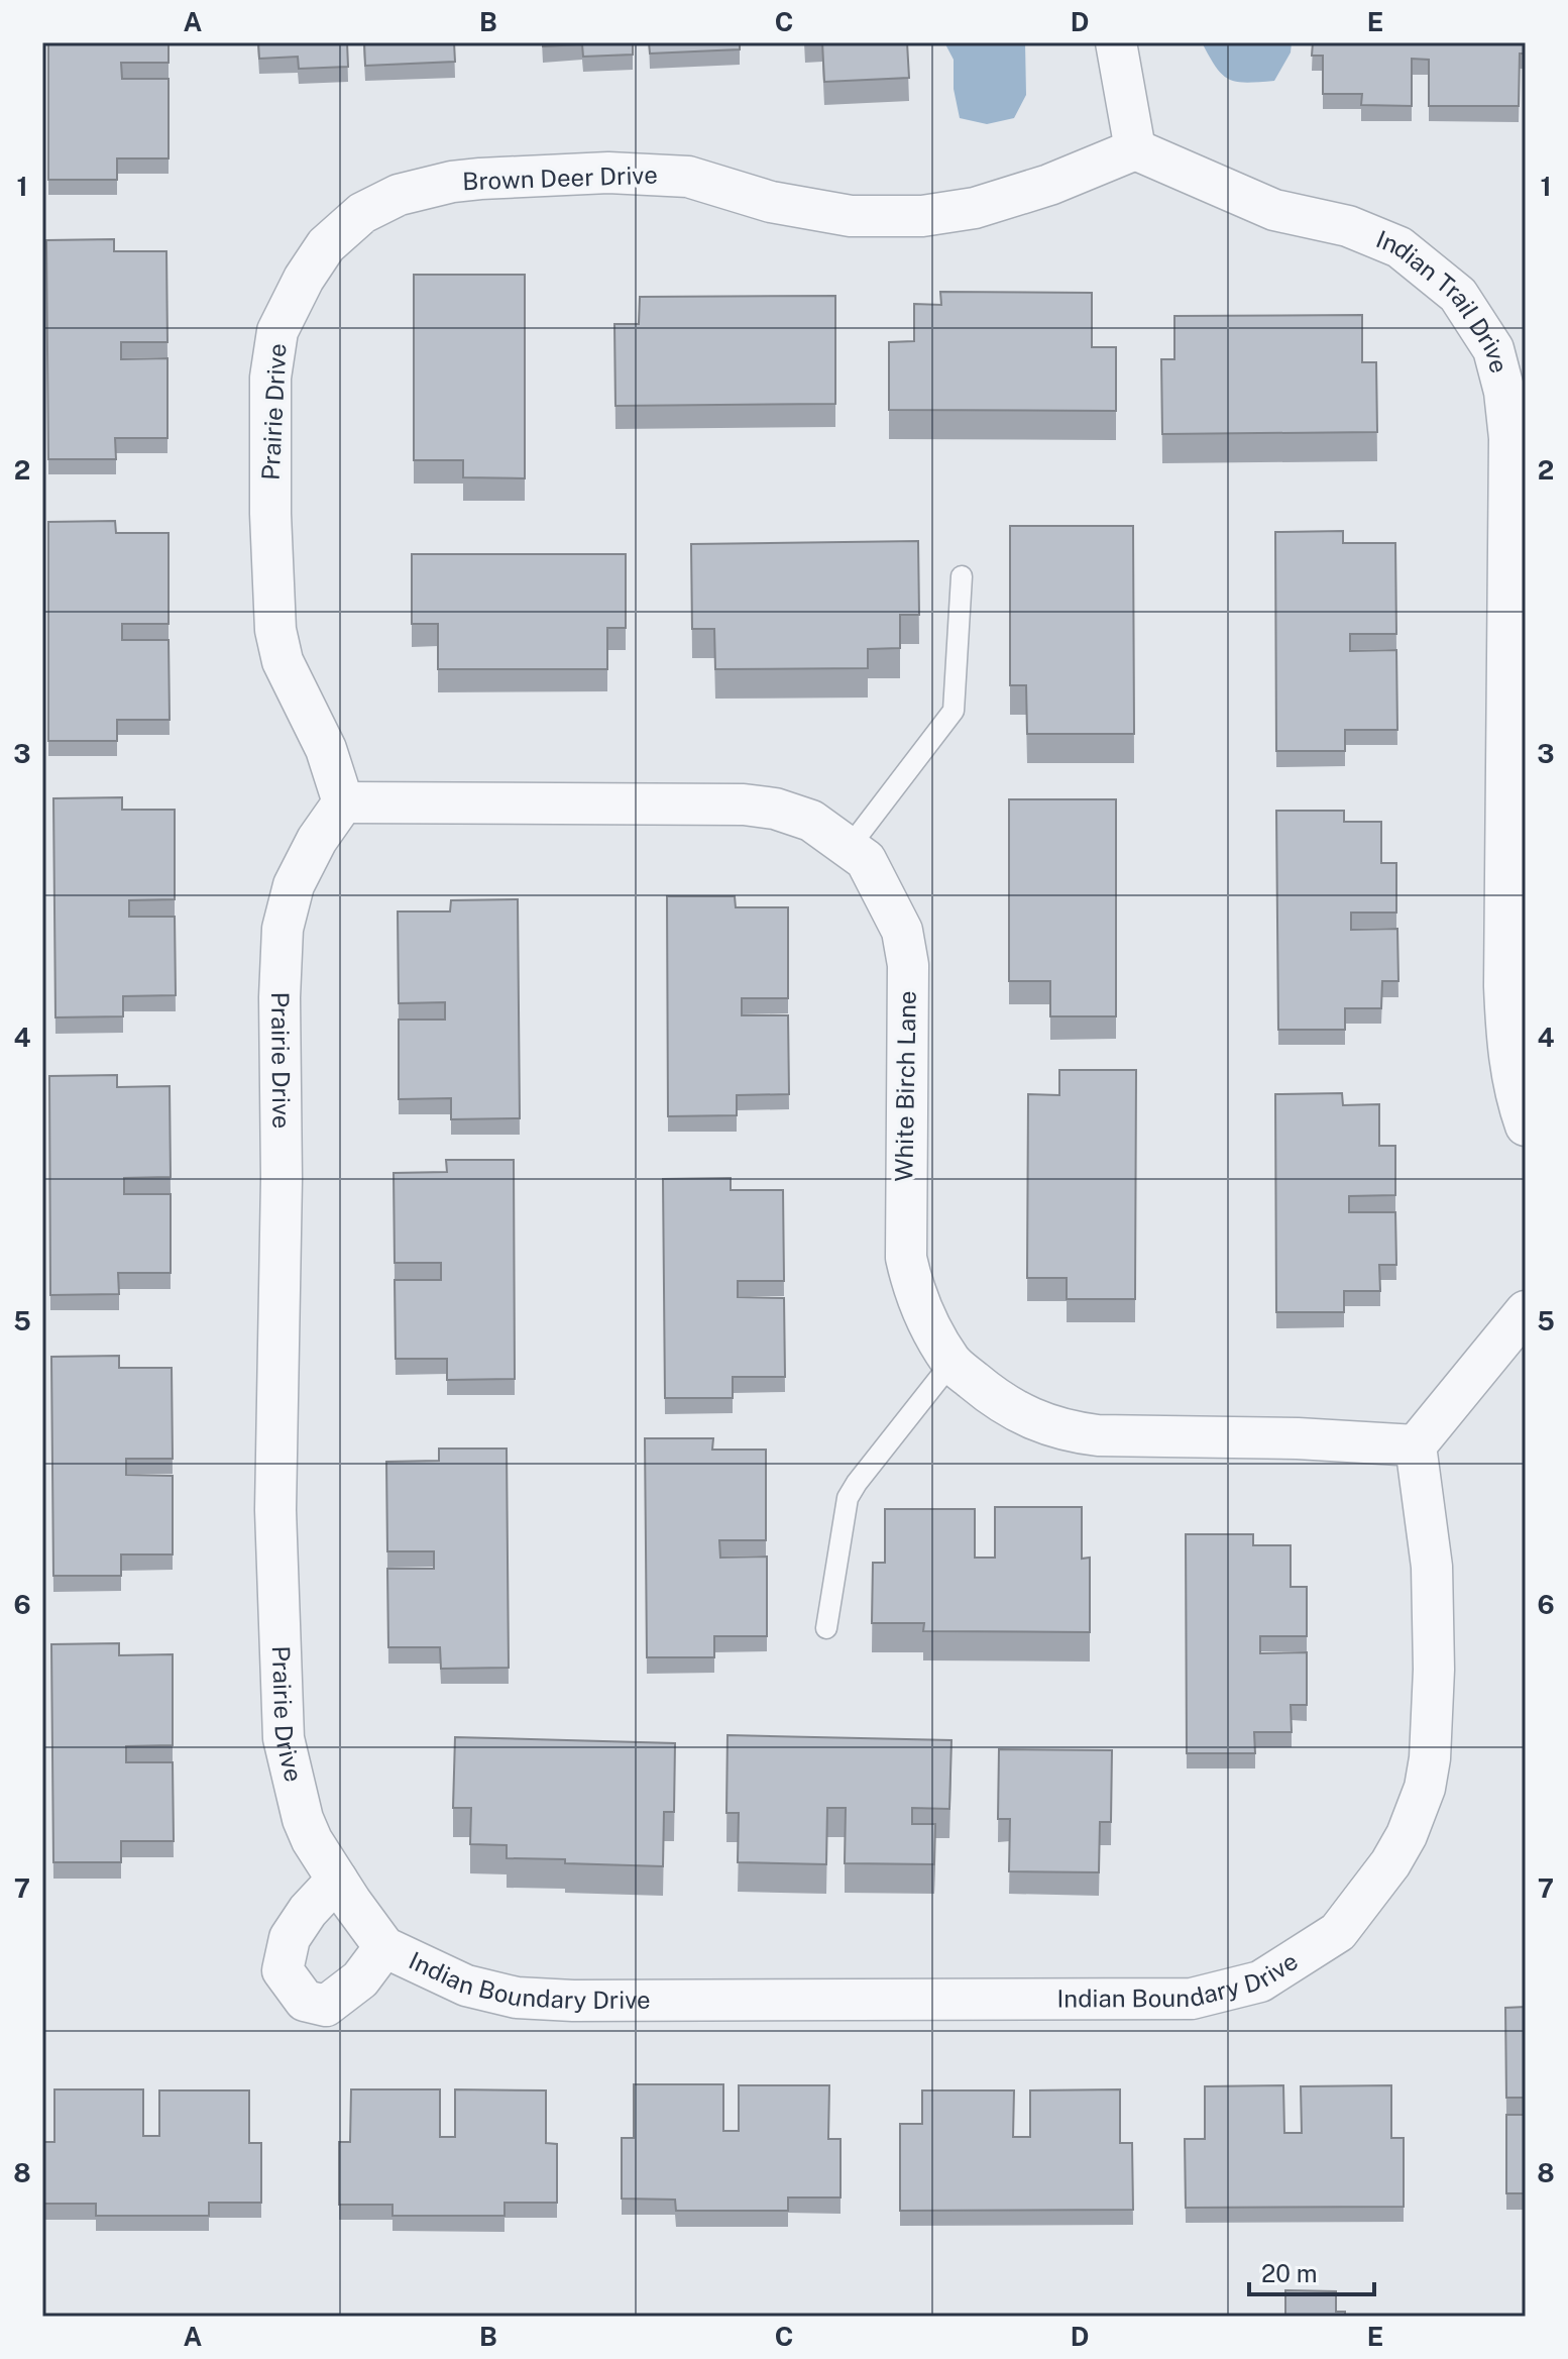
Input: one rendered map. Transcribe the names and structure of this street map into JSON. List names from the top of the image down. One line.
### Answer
{"streets":{"street":["Brown Deer Drive","Indian Trail Drive","Prairie Drive","White Birch Lane","Indian Boundary Drive"]},"crossings":[["Brown Deer Drive","Indian Trail Drive"],["Brown Deer Drive","Prairie Drive"],["Prairie Drive","White Birch Lane"],["Prairie Drive","Indian Boundary Drive"],["White Birch Lane","Indian Boundary Drive"]],"scale_bar":"20 m","grid":{"columns":["A","B","C","D","E"],"rows":["1","2","3","4","5","6","7","8"]}}
